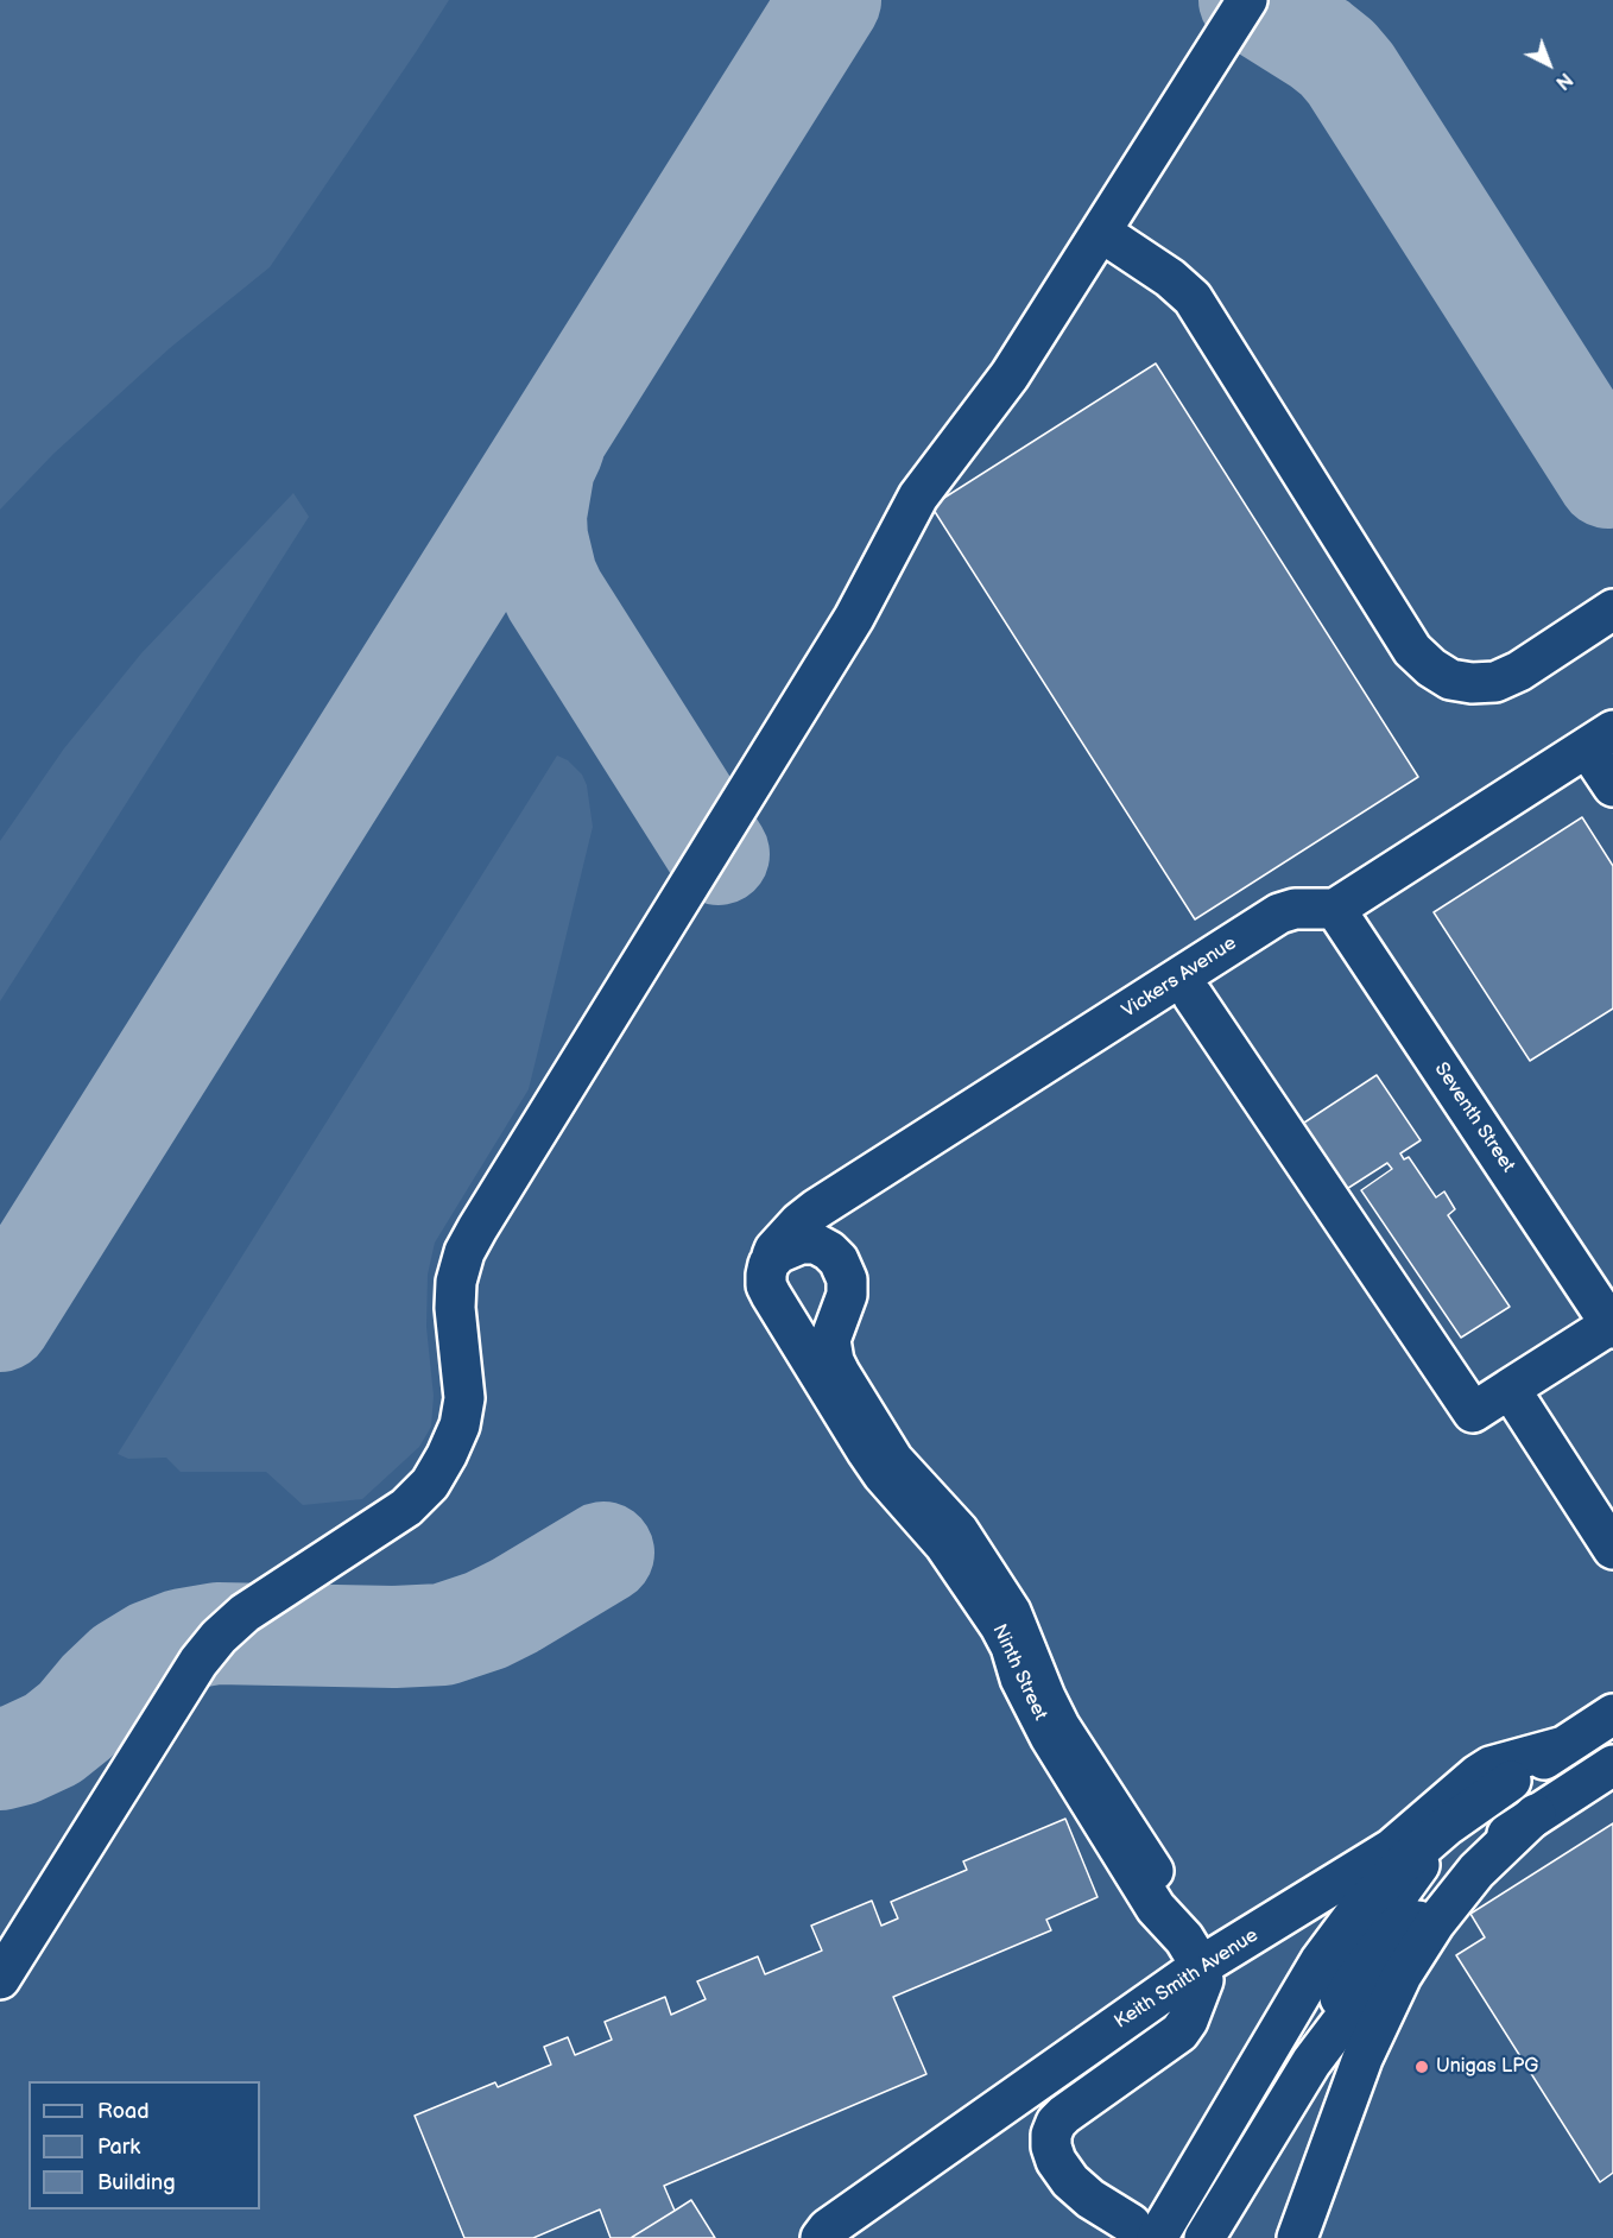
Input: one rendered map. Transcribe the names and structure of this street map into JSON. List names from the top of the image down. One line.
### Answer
{"streets":{"main road":["Vickers Avenue","Seventh Street","Ninth Street","Keith Smith Avenue"]},"crossings":[["Vickers Avenue","Seventh Street"],["Vickers Avenue","Ninth Street"],["Ninth Street","Keith Smith Avenue"]],"places":["Unigas LPG"],"legend":["Road","Park","Building"],"north":"bottom right"}
